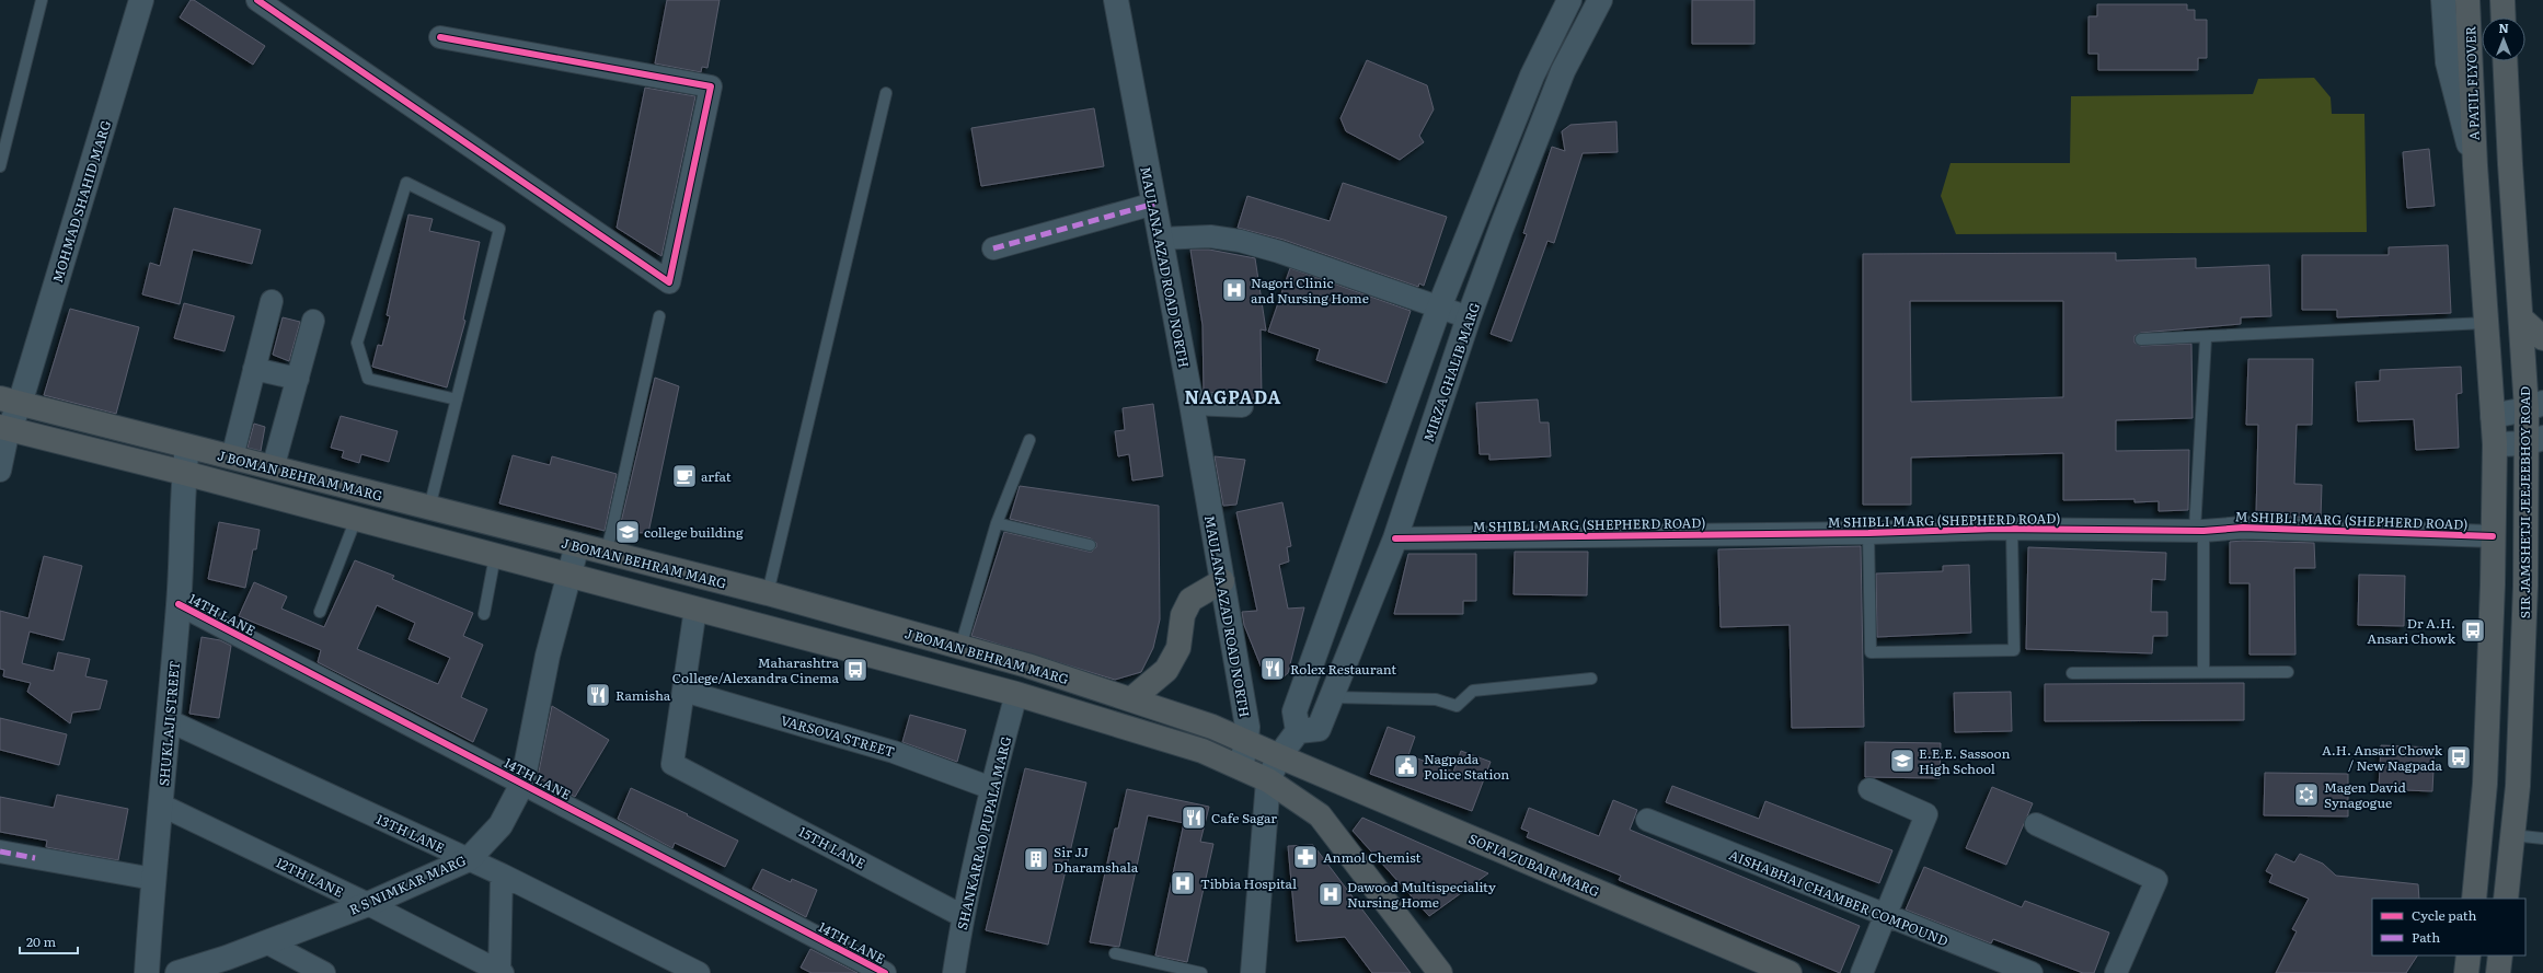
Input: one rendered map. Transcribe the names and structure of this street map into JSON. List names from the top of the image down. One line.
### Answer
{"streets":{"main road":["A PATIL FLYOVER","MOHMAD SHAHID MARG","MAULANA AZAD ROAD NORTH","MIRZA GHALIB MARG","J BOMAN BEHRAM MARG","SIR JAMSHETJI JEEJEEBHOY ROAD","SHUKLAJI STREET","SOFIA ZUBAIR MARG","R S NIMKAR MARG"],"street":["M SHIBLI MARG (SHEPHERD ROAD)","14TH LANE","VARSOVA STREET","13TH LANE","SHANKARRAO PUPALA MARG","15TH LANE","12TH LANE","AISHABHAI CHAMBER COMPOUND"]},"crossings":[["MOHMAD SHAHID MARG","J BOMAN BEHRAM MARG"],["MAULANA AZAD ROAD NORTH","J BOMAN BEHRAM MARG"],["MIRZA GHALIB MARG","M SHIBLI MARG (SHEPHERD ROAD)"],["J BOMAN BEHRAM MARG","SHUKLAJI STREET"],["J BOMAN BEHRAM MARG","SHANKARRAO PUPALA MARG"],["J BOMAN BEHRAM MARG","SOFIA ZUBAIR MARG"],["J BOMAN BEHRAM MARG","R S NIMKAR MARG"],["14TH LANE","SHUKLAJI STREET"],["14TH LANE","R S NIMKAR MARG"],["SHUKLAJI STREET","13TH LANE"],["SHUKLAJI STREET","12TH LANE"],["VARSOVA STREET","SHANKARRAO PUPALA MARG"],["VARSOVA STREET","15TH LANE"],["13TH LANE","R S NIMKAR MARG"],["SHANKARRAO PUPALA MARG","15TH LANE"],["12TH LANE","R S NIMKAR MARG"]],"districts":["NAGPADA"],"places":{"hospital":["Nagori Clinic and Nursing Home","Tibbia Hospital","Dawood Multispeciality Nursing Home"],"cafe":["arfat"],"school or university":["college building","E.E.E. Sassoon High School"],"bus stop":["Dr A.H. Ansari Chowk","Maharashtra College/Alexandra Cinema","A.H. Ansari Chowk / New Nagpada"],"restaurant":["Rolex Restaurant","Ramisha","Cafe Sagar"],"public building":["Nagpada Police Station"],"synagogue":["Magen David Synagogue"],"pharmacy":["Anmol Chemist"],"building":["Sir JJ Dharamshala"]},"legend":["Cycle path","Path"],"scale_bar":"20 m","north":"top"}
